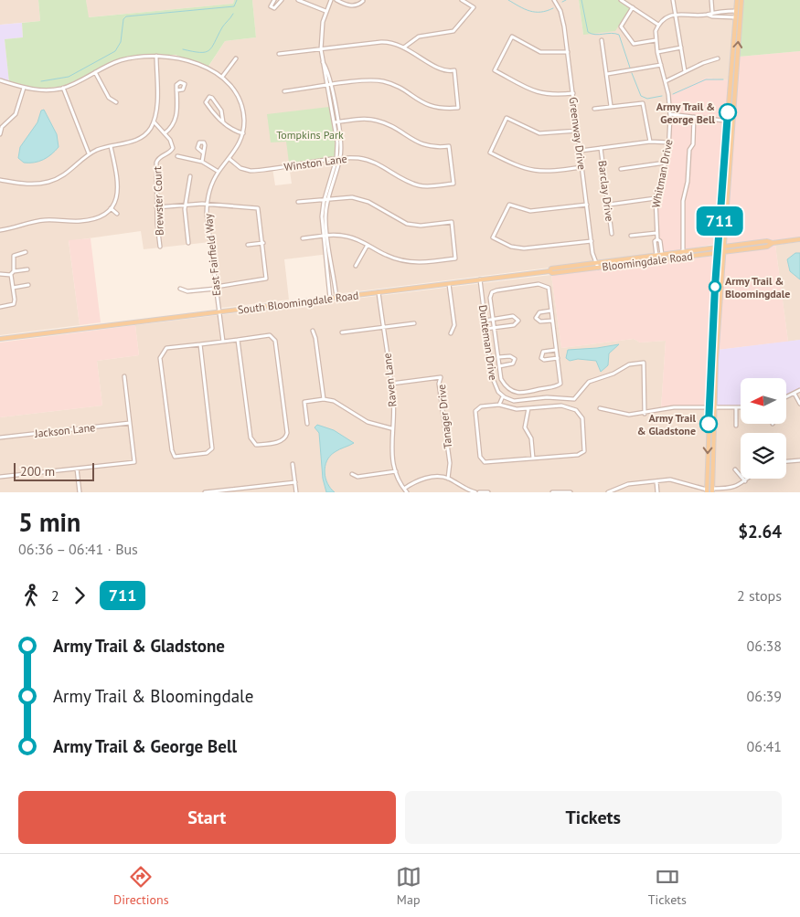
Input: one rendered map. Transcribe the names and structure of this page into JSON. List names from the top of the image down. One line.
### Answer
{"streets":{"main road":["Bloomingdale Road","South Bloomingdale Road"],"street":["Greenway Drive","Winston Lane","Whitman Drive","Barclay Drive","Brewster Court","East Fairfield Way","Dunteman Drive","Raven Lane","Tanager Drive","Jackson Lane"]},"crossings":[["Greenway Drive","Bloomingdale Road"],["Greenway Drive","South Bloomingdale Road"],["Winston Lane","East Fairfield Way"],["Whitman Drive","Bloomingdale Road"],["East Fairfield Way","South Bloomingdale Road"],["Bloomingdale Road","South Bloomingdale Road"],["South Bloomingdale Road","Dunteman Drive"],["South Bloomingdale Road","Raven Lane"],["Raven Lane","Tanager Drive"]],"parks":["Tompkins Park"],"places":["Army Trail & George Bell","Army Trail & Bloomingdale","Army Trail & Gladstone"],"lines":["bus line 711"],"scale_bar":"200 m","north":"left","page":{"on_map":"711","scale":"200 m","heading":["5 min","06:36 – 06:41 · Bus","$2.64"],"legs":["2","711","2 stops"],"list":[{"name":"Army Trail & Gladstone","value":"06:38"},{"name":"Army Trail & Bloomingdale","value":"06:39"},{"name":"Army Trail & George Bell","value":"06:41"}],"buttons":["Start","Tickets"],"tabs":["Directions","Map","Tickets"]}}
